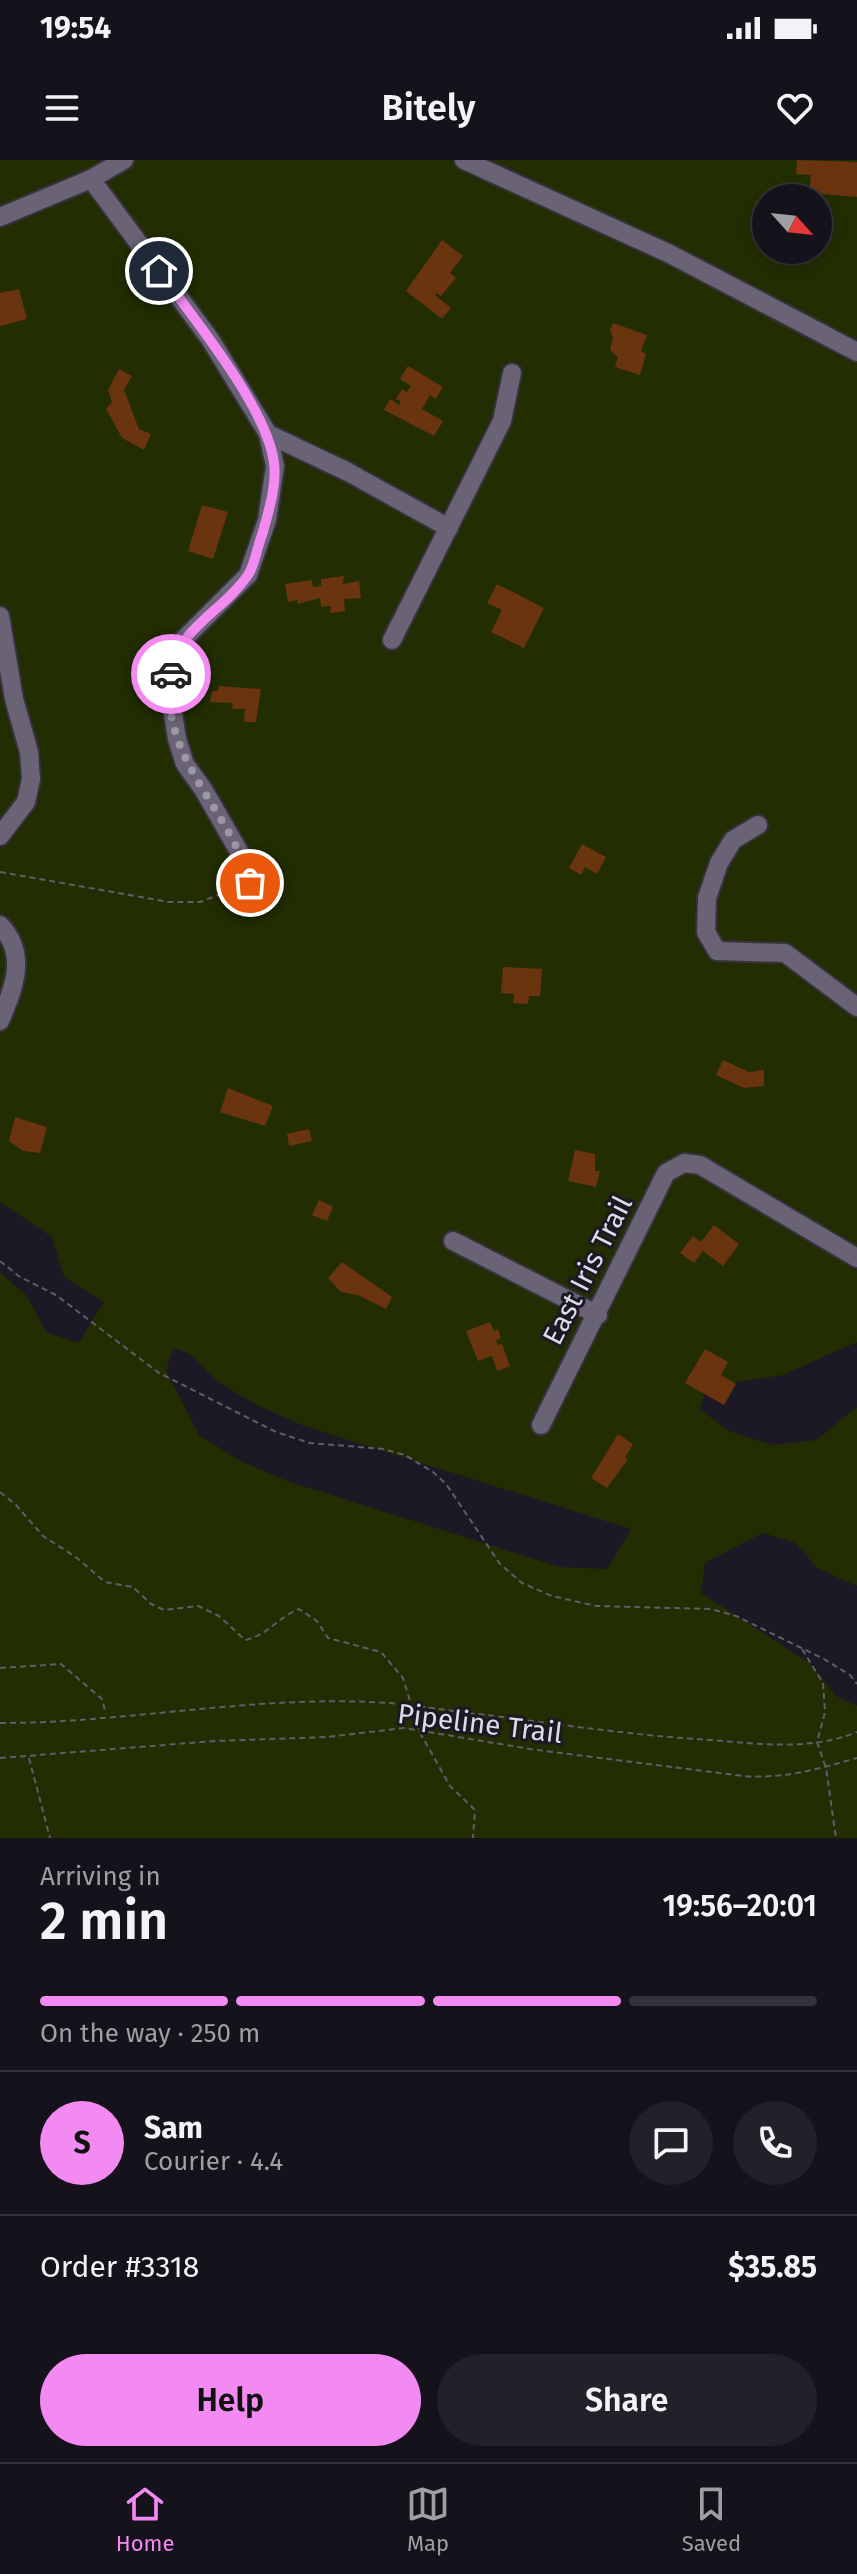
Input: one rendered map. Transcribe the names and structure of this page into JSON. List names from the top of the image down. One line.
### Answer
{"streets":{"street":["East Iris Trail"],"path":["Pipeline Trail"]},"north":"bottom right","page":{"status":"19:54","header":"Bitely","heading":["2 min","Arriving in","19:56–20:01"],"panel":["Sam","Courier · 4.4","Order #3318","$35.85"],"bar":"On the way · 250 m","round":"S","buttons":["Help","Share"],"tabs":["Home","Map","Saved"]}}
